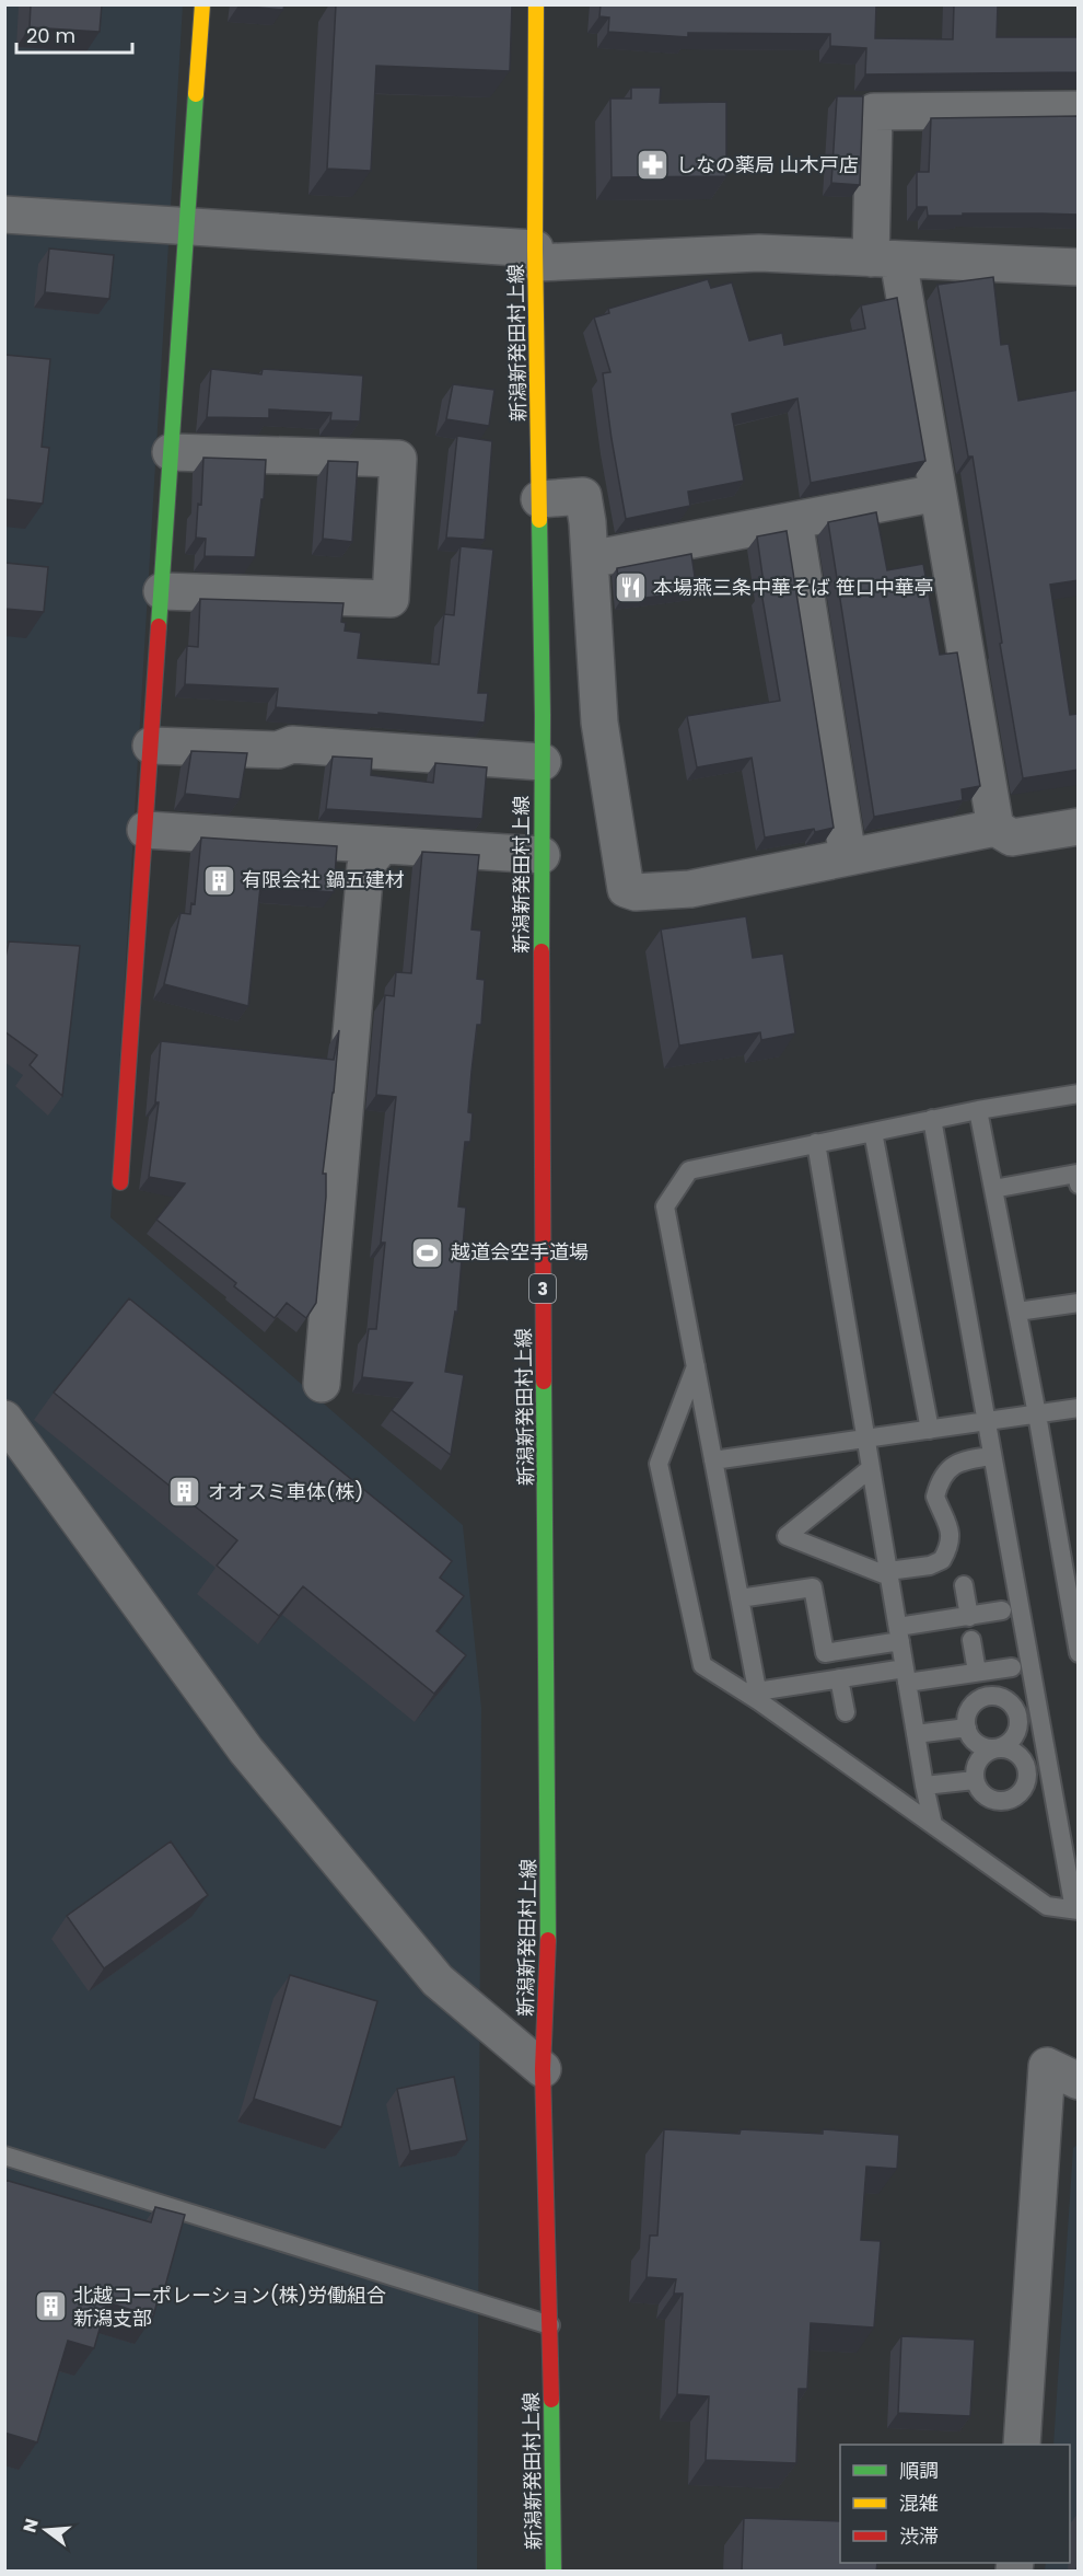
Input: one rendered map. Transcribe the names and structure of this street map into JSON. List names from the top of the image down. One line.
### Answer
{"streets":{"main road":["新潟新発田村上線","3"]},"places":{"pharmacy":["しなの薬局 山木戸店"],"restaurant":["本場燕三条中華そば 笹口中華亭"],"building":["有限会社 鍋五建材","オオスミ車体(株)","北越コーポレーション(株)労働組合 新潟支部"],"sports":["越道会空手道場"]},"legend":["順調","混雑","渋滞"],"scale_bar":"20 m","north":"left"}
